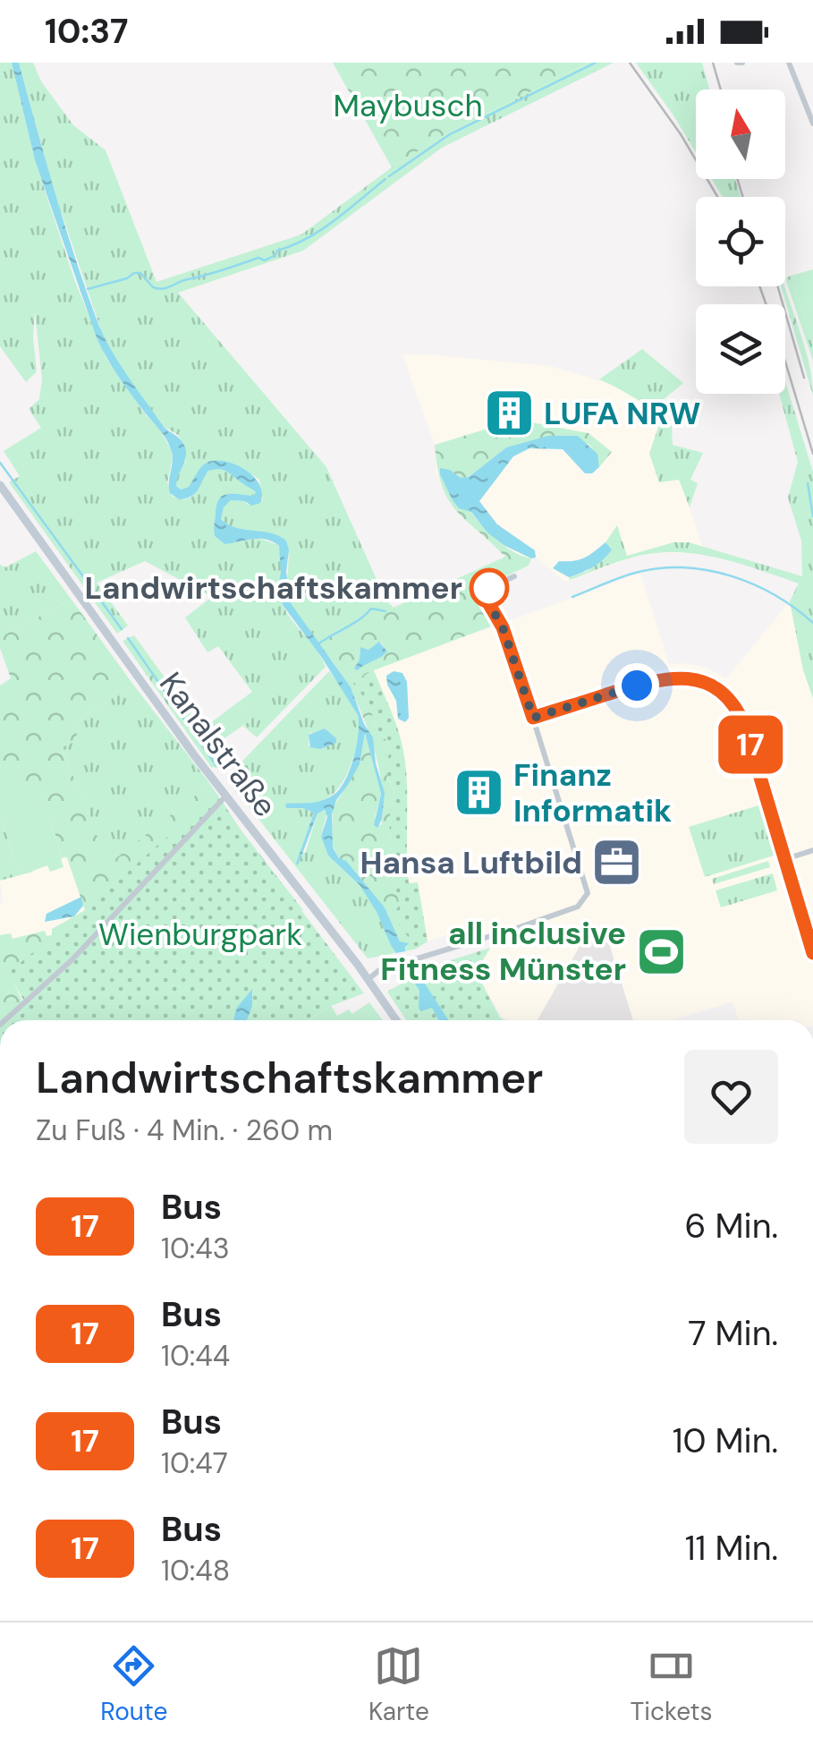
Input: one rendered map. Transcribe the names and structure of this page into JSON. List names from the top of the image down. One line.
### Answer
{"streets":{"main road":["Kanalstraße"]},"parks":["Maybusch","Wienburgpark"],"places":{"building":["LUFA NRW","Finanz Informatik"],"other":["Landwirtschaftskammer"],"office":["Hansa Luftbild"],"sports":["all inclusive Fitness Münster"]},"lines":["bus line 17"],"north":"top","page":{"status":"10:37","on_map":"17","heading":["Landwirtschaftskammer","Zu Fuß · 4 Min. · 260 m"],"list":[{"mark":"17","name":"Bus","note":"10:43","value":"6 Min."},{"mark":"17","name":"Bus","note":"10:44","value":"7 Min."},{"mark":"17","name":"Bus","note":"10:47","value":"10 Min."},{"mark":"17","name":"Bus","note":"10:48","value":"11 Min."}],"tabs":["Route","Karte","Tickets"]}}
